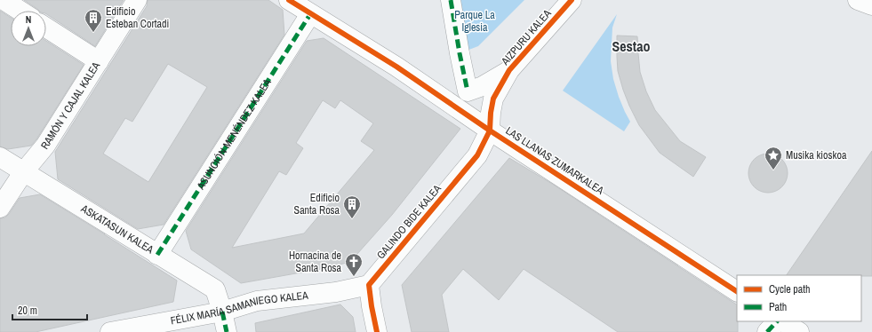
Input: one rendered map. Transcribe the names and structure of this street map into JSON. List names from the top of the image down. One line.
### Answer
{"streets":{"street":["AIZPURU KALEA","RAMÓN Y CAJAL KALEA","ASUNCIÓN MENÉNDEZ KALEA","LAS LLANAS ZUMARKALEA","GALINDO BIDE KALEA","ASKATASUN KALEA","FÉLIX MARÍA SAMANIEGO KALEA"]},"crossings":[["AIZPURU KALEA","LAS LLANAS ZUMARKALEA"],["AIZPURU KALEA","GALINDO BIDE KALEA"],["RAMÓN Y CAJAL KALEA","ASKATASUN KALEA"],["ASUNCIÓN MENÉNDEZ KALEA","LAS LLANAS ZUMARKALEA"],["ASUNCIÓN MENÉNDEZ KALEA","ASKATASUN KALEA"],["LAS LLANAS ZUMARKALEA","GALINDO BIDE KALEA"],["GALINDO BIDE KALEA","FÉLIX MARÍA SAMANIEGO KALEA"],["ASKATASUN KALEA","FÉLIX MARÍA SAMANIEGO KALEA"]],"districts":["Sestao"],"parks":["Parque La Iglesia"],"places":{"building":["Edificio Esteban Cortadi","Edificio Santa Rosa"],"place":["Musika kioskoa"],"church":["Hornacina de Santa Rosa"]},"legend":["Cycle path","Path"],"scale_bar":"20 m","north":"top"}
